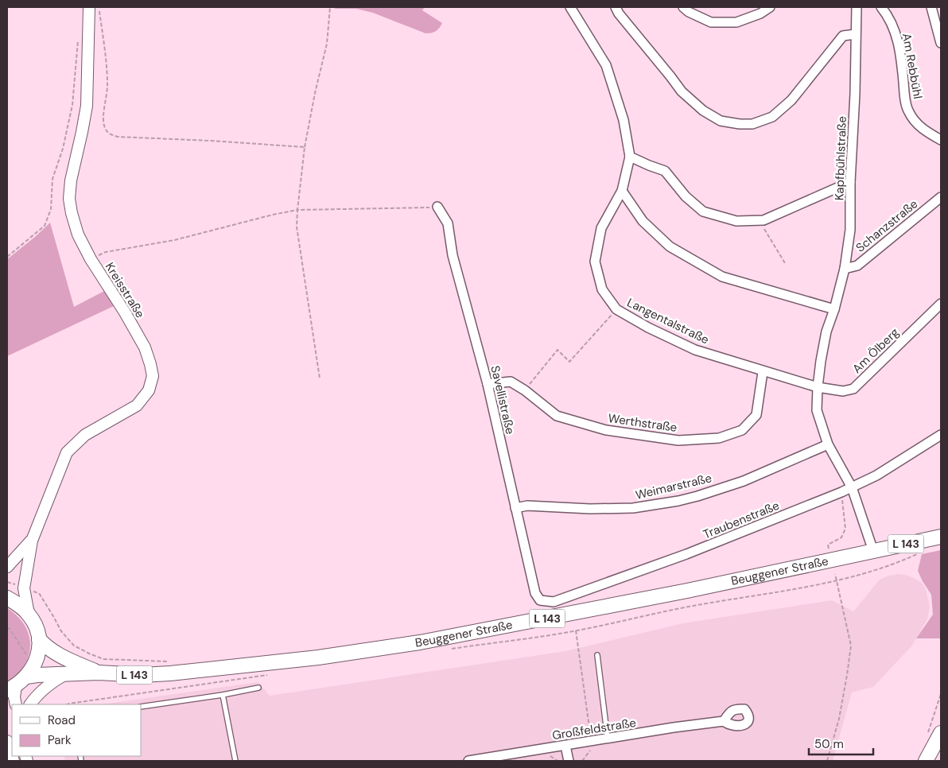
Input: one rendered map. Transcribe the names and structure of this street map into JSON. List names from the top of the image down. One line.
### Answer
{"streets":{"main road":["L 143","Beuggener Straße"],"street":["Am Rebbühl","Kapfbühlstraße","Schanzstraße","Kreisstraße","Langentalstraße","Am Ölberg","Savellistraße","Werthstraße","Weimarstraße","Traubenstraße","Großfeldstraße"]},"crossings":[["Kapfbühlstraße","Schanzstraße"],["Kapfbühlstraße","Langentalstraße"],["Kapfbühlstraße","Am Ölberg"],["Kapfbühlstraße","Weimarstraße"],["Kapfbühlstraße","Traubenstraße"],["Kapfbühlstraße","Beuggener Straße"],["Kreisstraße","L 143"],["Langentalstraße","Am Ölberg"],["Langentalstraße","Werthstraße"],["Savellistraße","Werthstraße"],["Savellistraße","Weimarstraße"],["Savellistraße","Traubenstraße"],["L 143","Beuggener Straße"]],"legend":["Road","Park"],"scale_bar":"50 m"}
